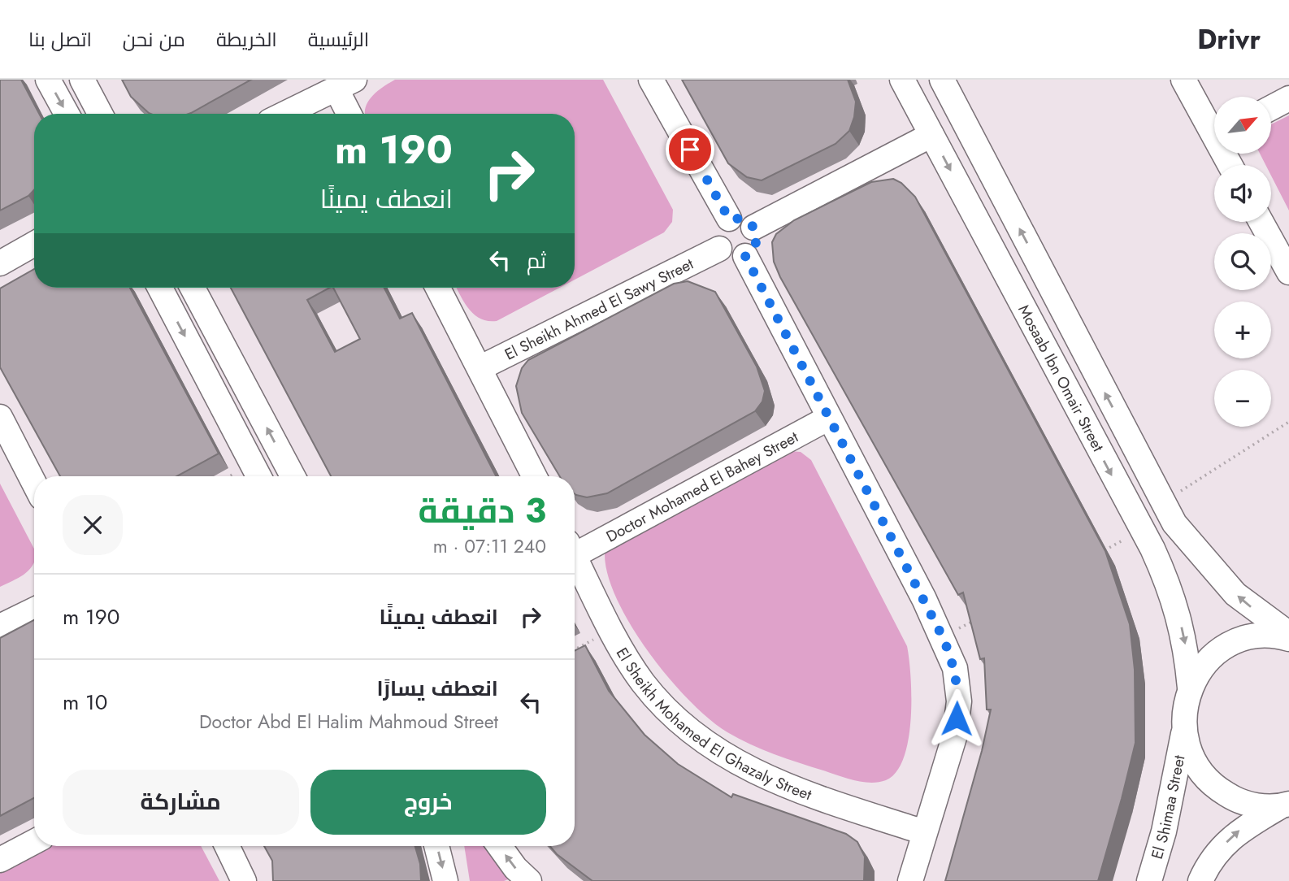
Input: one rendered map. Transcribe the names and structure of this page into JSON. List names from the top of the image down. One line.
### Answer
{"streets":{"street":["El Sheikh Ahmed El Sawy Street","Mosaab Ibn Omair Street","Doctor Mohamed El Bahey Street","El Sheikh Mohamed El Ghazaly Street","El Shimaa Street"]},"north":"top right","page":{"header":"Drivr","nav":["الرئيسية","الخريطة","من نحن","اتصل بنا"],"map_buttons":["+","−"],"turn":["190 m","انعطف يمينًا"],"then":"ثم","heading":["3 دقيقة","240 m · 07:11"],"list":[{"name":"انعطف يمينًا","value":"190 m"},{"name":"انعطف يسارًا","note":"Doctor Abd El Halim Mahmoud Street","value":"10 m"}],"buttons":["خروج","مشاركة"]}}
